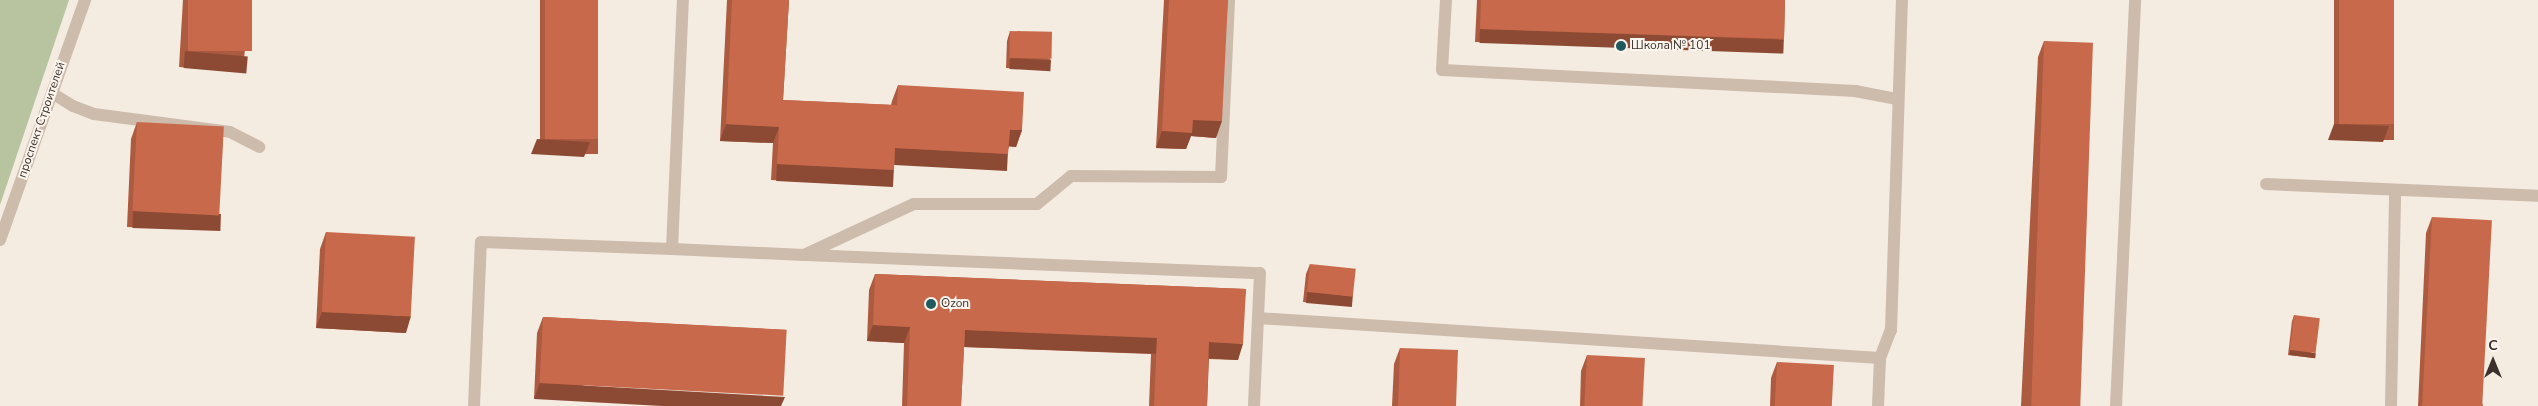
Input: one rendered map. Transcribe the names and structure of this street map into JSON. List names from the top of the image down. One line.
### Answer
{"streets":{"street":["проспект Строителей"]},"places":["Школа № 101","Ozon"],"north":"top"}
